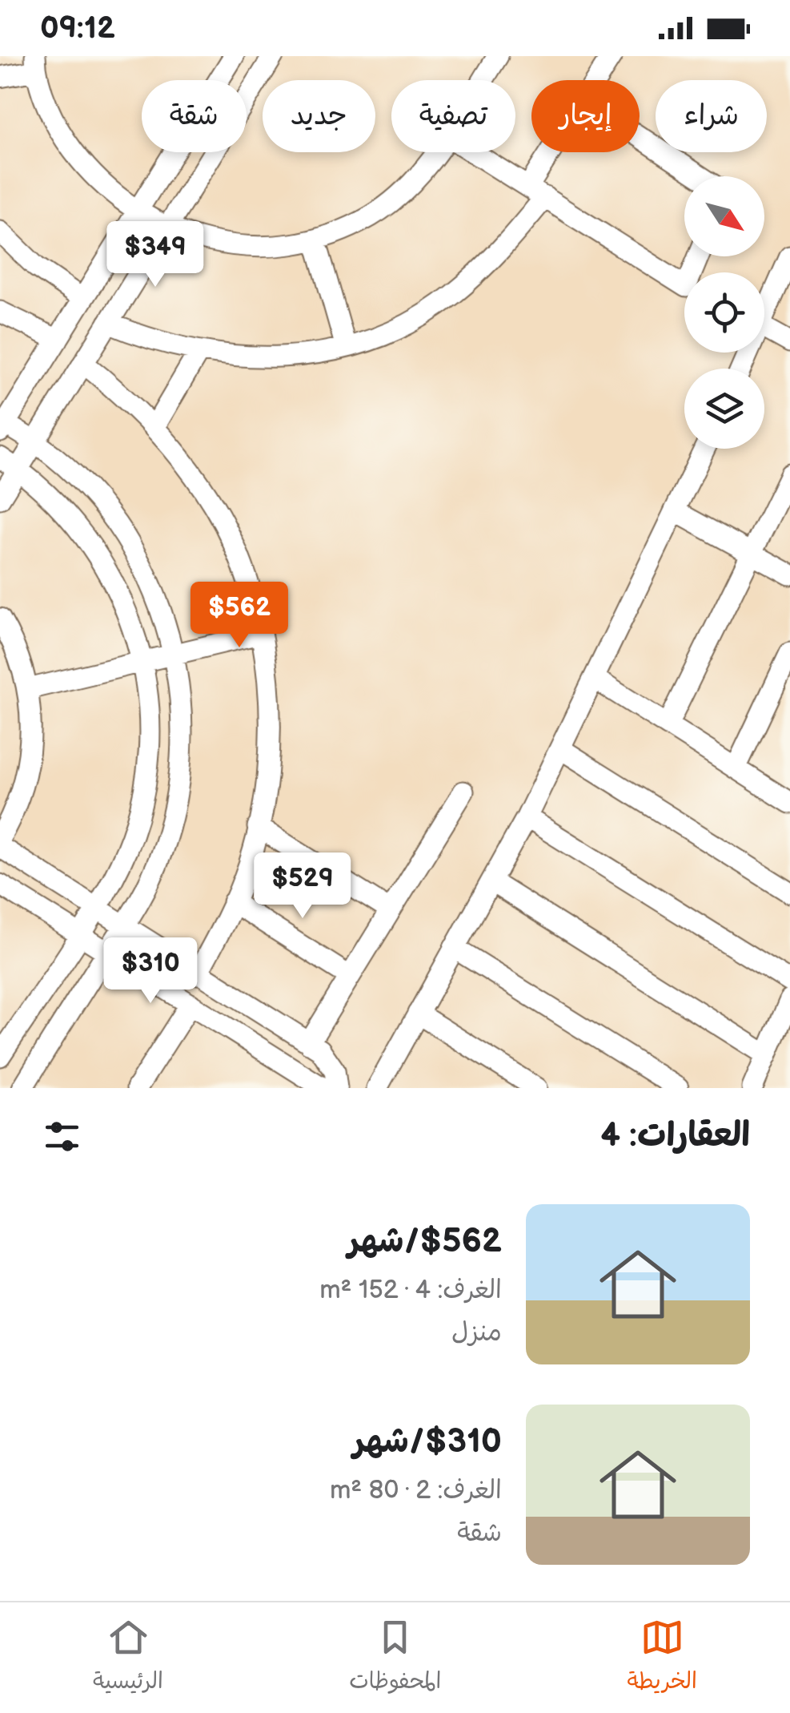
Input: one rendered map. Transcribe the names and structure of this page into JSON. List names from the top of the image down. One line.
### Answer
{"north":"bottom right","page":{"status":"09:12","chip":["شراء","إيجار","تصفية","جديد","شقة"],"price":["$349","$562","$529","$310"],"heading":"العقارات: 4","list":[{"name":"$562/شهر","note":"الغرف: 4 · 152 m² · منزل"},{"name":"$310/شهر","note":"الغرف: 2 · 80 m² · شقة"}],"tabs":["الخريطة","المحفوظات","الرئيسية"]}}
